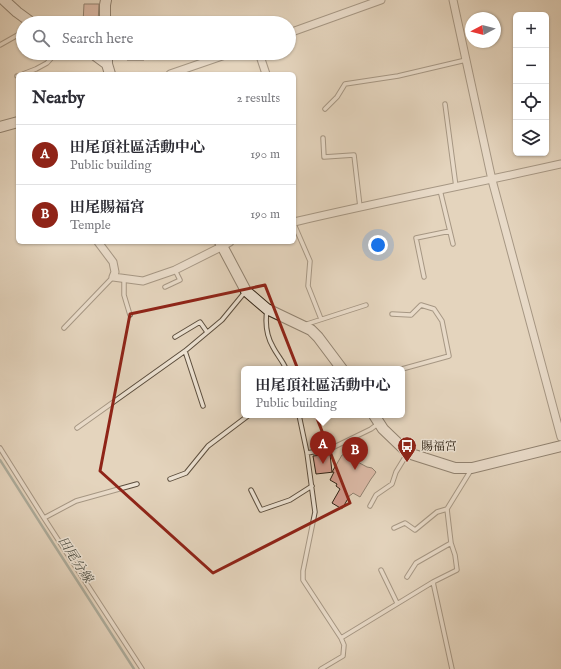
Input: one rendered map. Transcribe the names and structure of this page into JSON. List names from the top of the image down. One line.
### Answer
{"water":["田尾分線"],"places":{"bus stop":["賜福宮"]},"north":"left","page":{"map_buttons":["+","−"],"search":"Search here","heading":["Nearby","2 results"],"list":[{"mark":"A","name":"田尾頂社區活動中心","note":"Public building","value":"190 m"},{"mark":"B","name":"田尾賜福宮","note":"Temple","value":"190 m"}],"popup":["田尾頂社區活動中心","Public building"],"pins":["A","B"]}}
